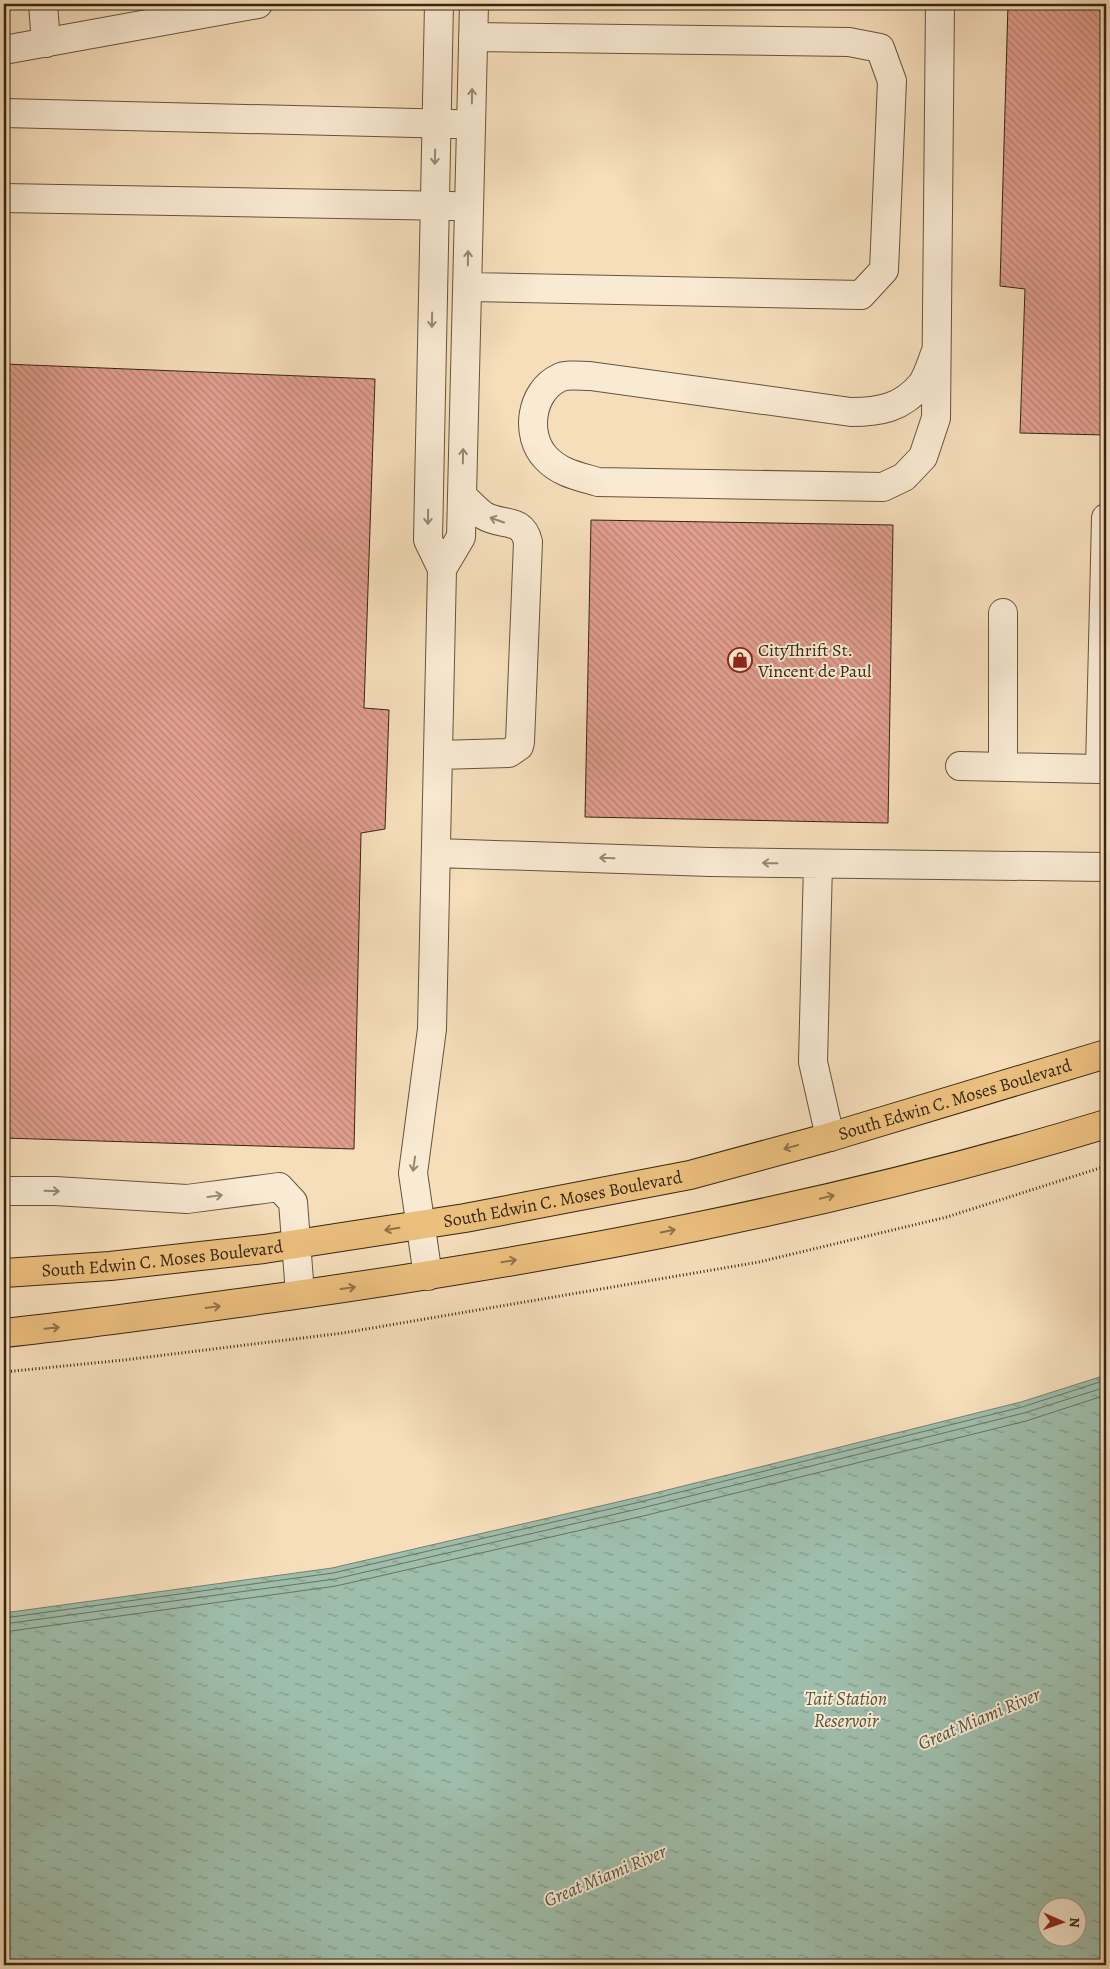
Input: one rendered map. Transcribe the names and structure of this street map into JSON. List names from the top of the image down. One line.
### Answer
{"streets":{"main road":["South Edwin C. Moses Boulevard"]},"water":["Tait Station Reservoir","Great Miami River"],"places":{"shop":["CityThrift St. Vincent de Paul"]},"north":"right"}
